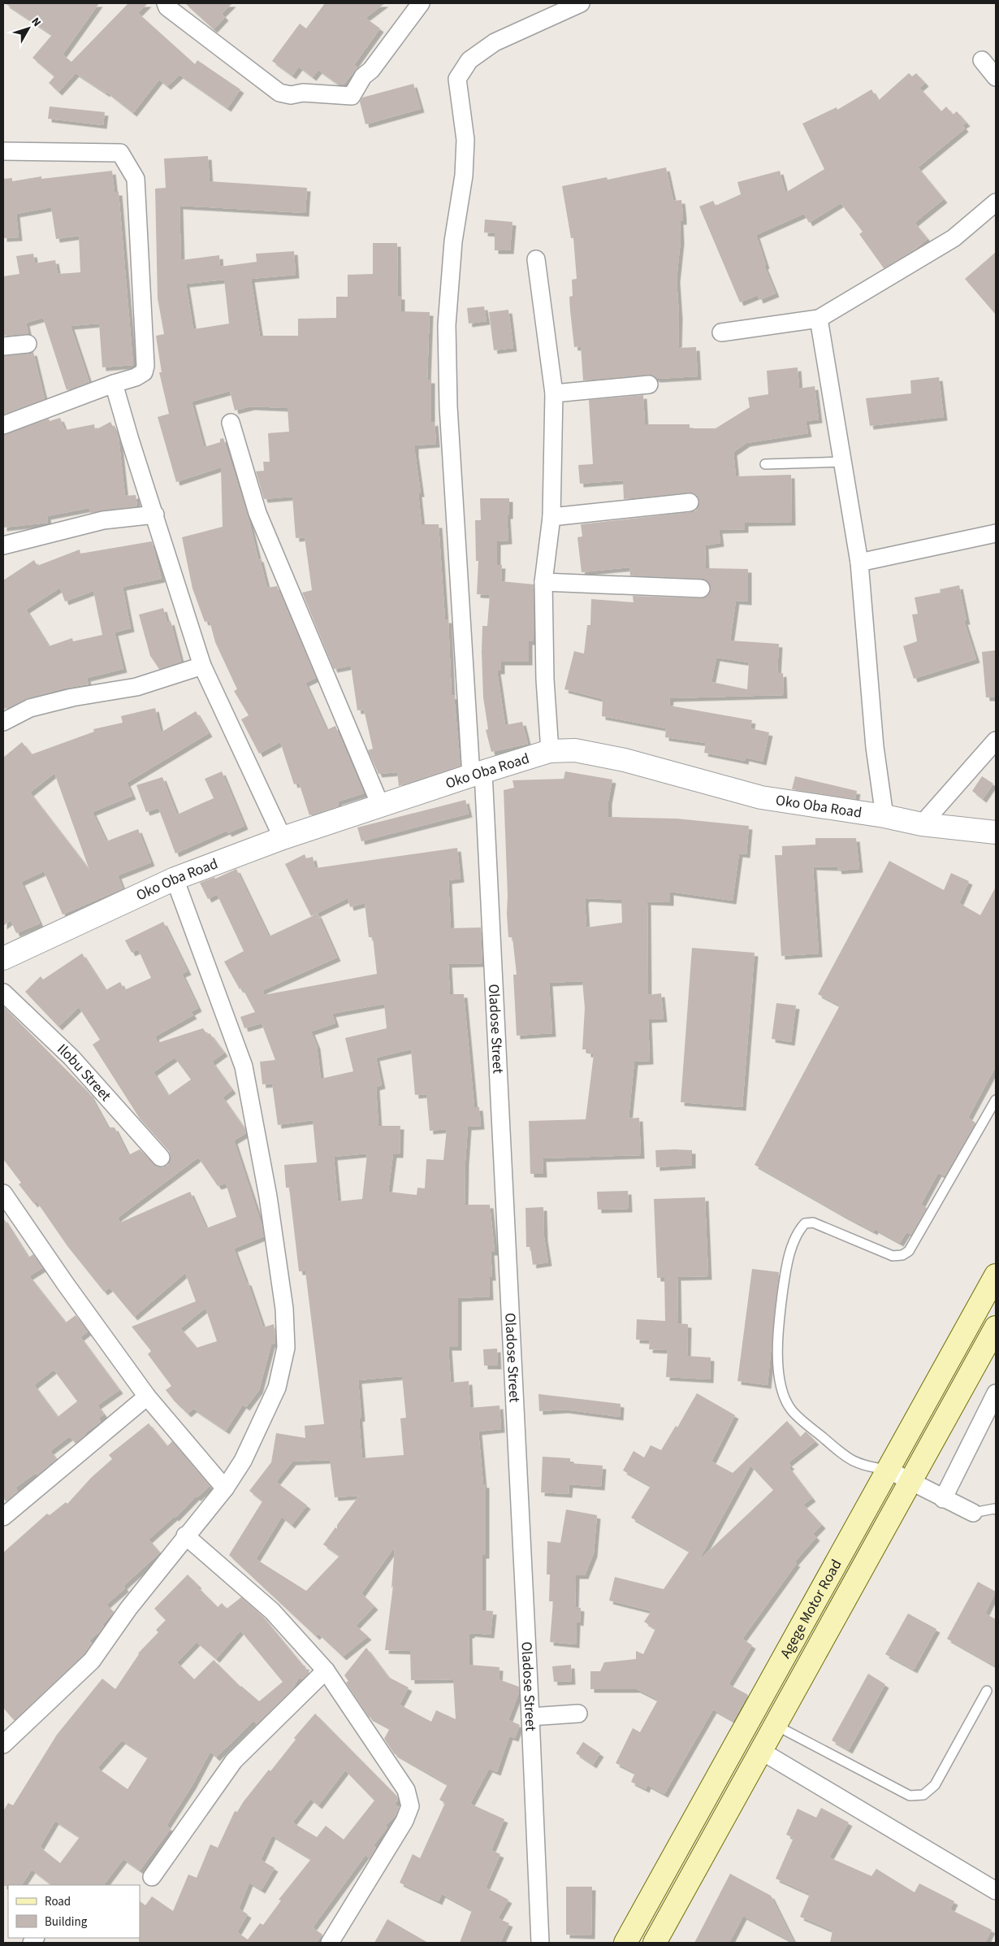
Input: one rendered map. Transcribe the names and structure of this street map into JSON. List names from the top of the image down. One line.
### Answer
{"streets":{"main road":["Agege Motor Road"],"street":["Oko Oba Road","Oladose Street","Ilobu Street"]},"crossings":[["Oko Oba Road","Oladose Street"]],"legend":["Road","Building"],"north":"top right"}
